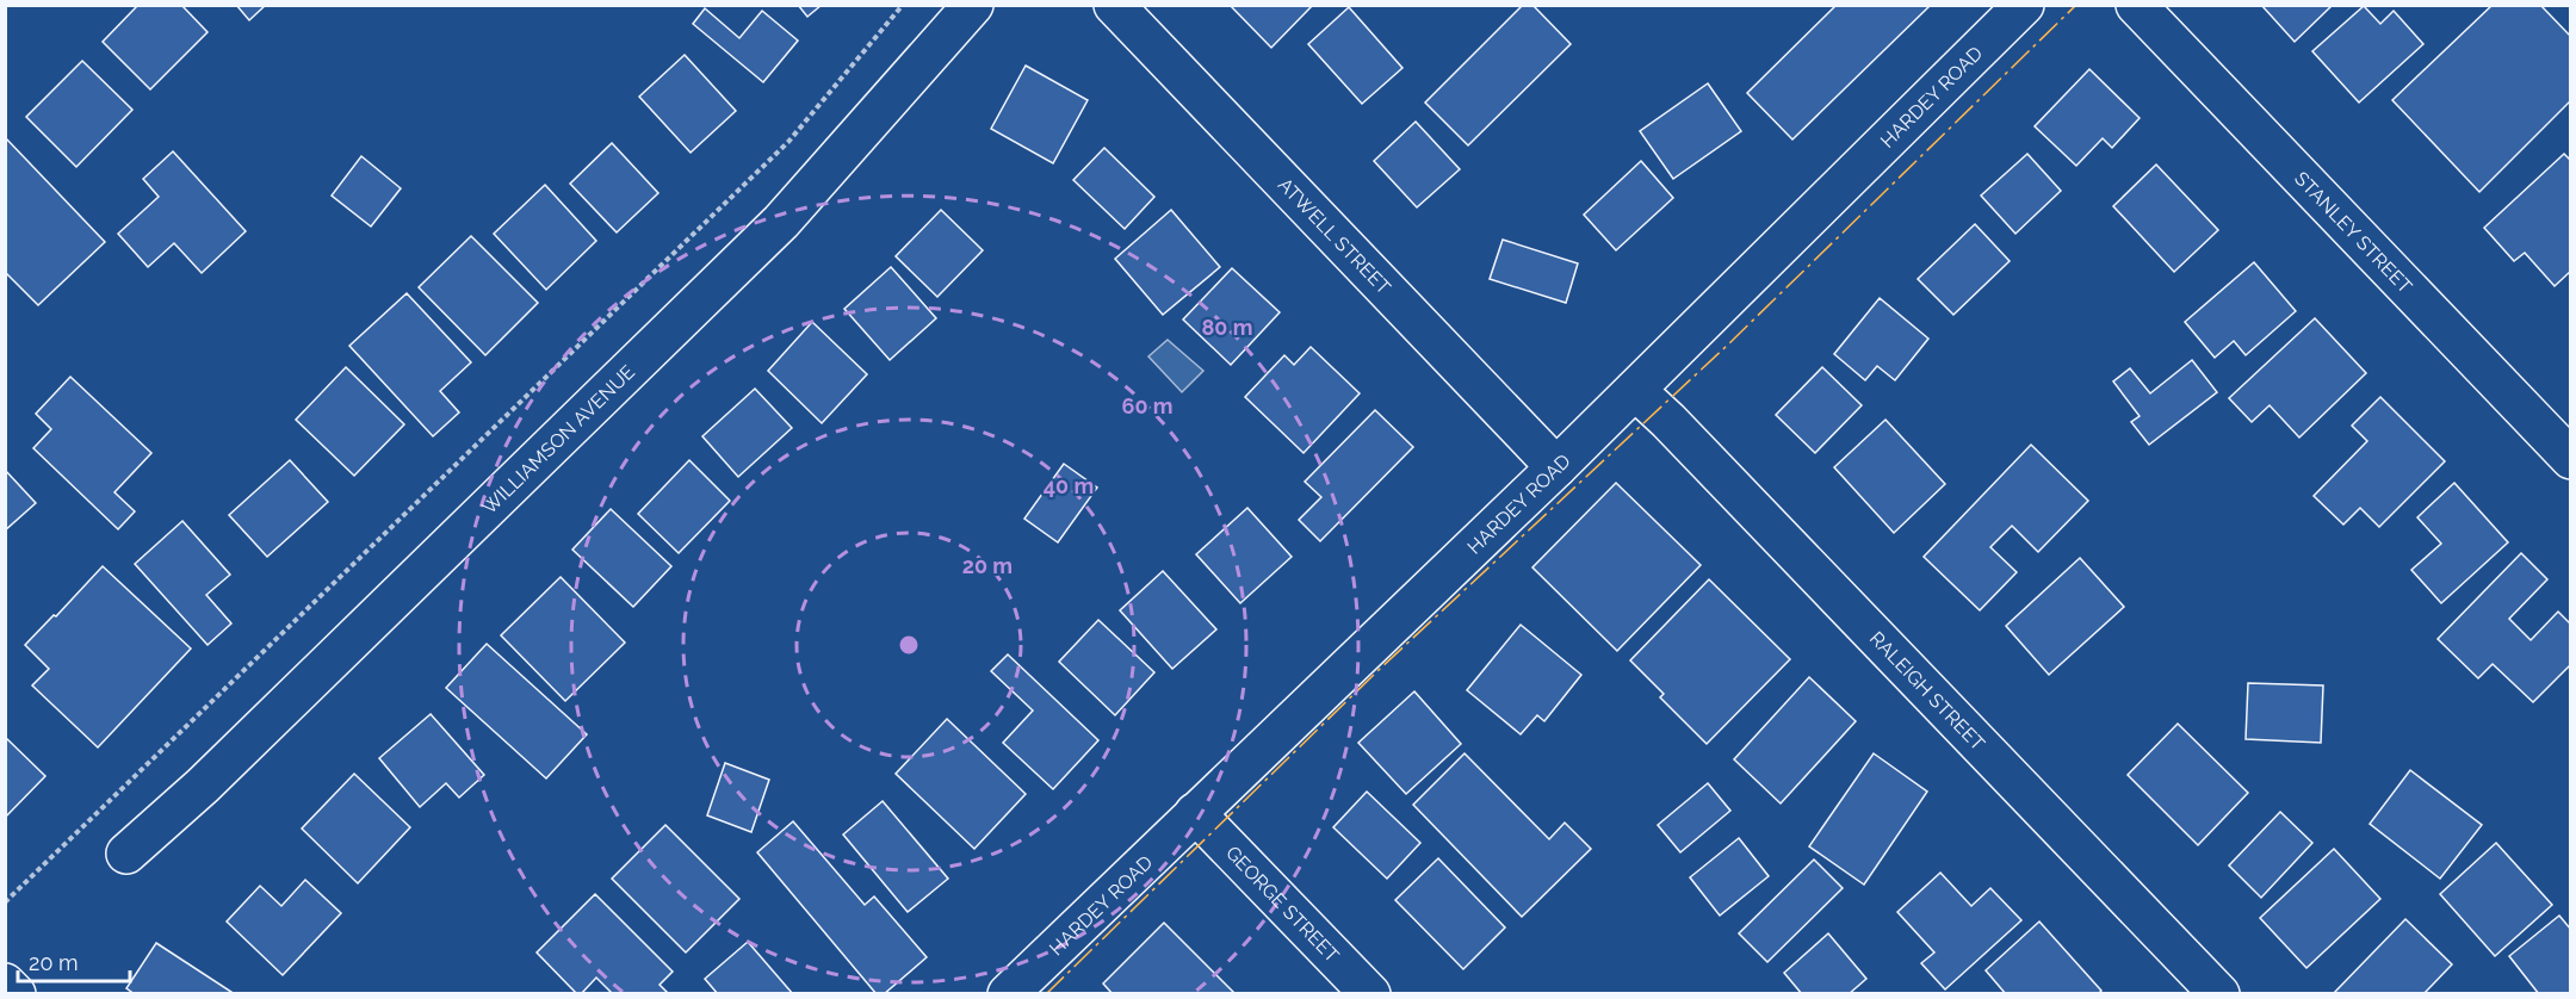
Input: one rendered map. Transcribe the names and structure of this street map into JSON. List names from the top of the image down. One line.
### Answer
{"streets":{"street":["HARDEY ROAD","STANLEY STREET","ATWELL STREET","WILLIAMSON AVENUE","RALEIGH STREET","GEORGE STREET"]},"crossings":[["HARDEY ROAD","ATWELL STREET"],["HARDEY ROAD","RALEIGH STREET"],["HARDEY ROAD","GEORGE STREET"]],"scale_bar":"20 m","rings":["80 m","60 m","40 m","20 m"]}
